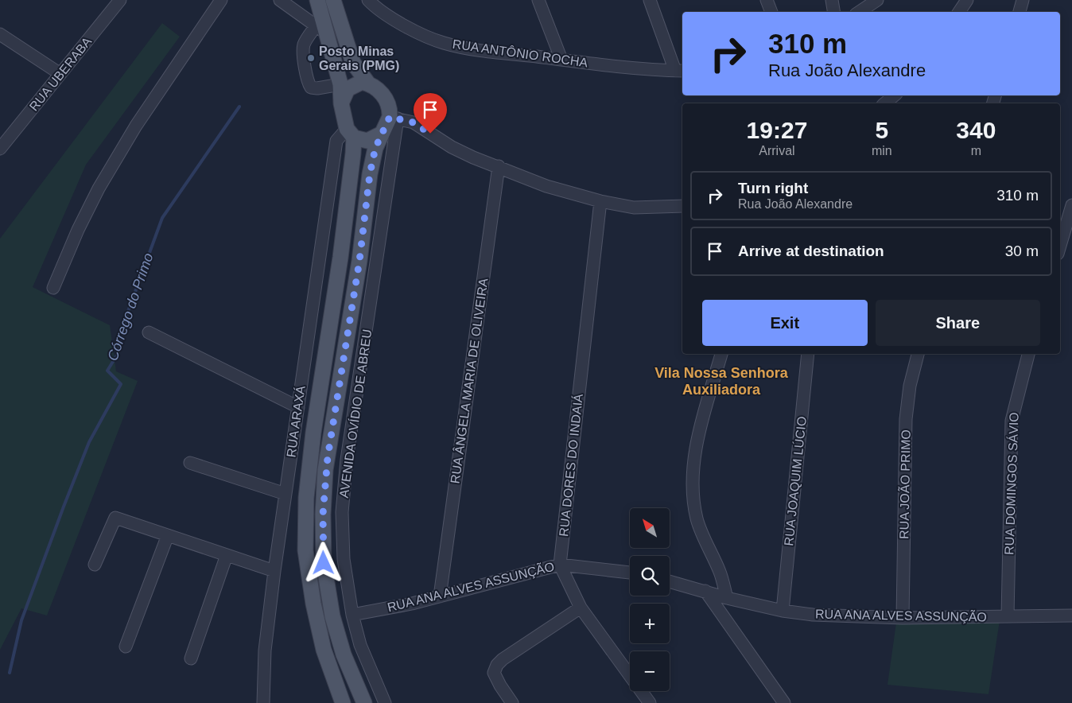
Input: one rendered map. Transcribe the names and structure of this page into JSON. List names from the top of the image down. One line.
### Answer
{"streets":{"main road":["AVENIDA OVÍDIO DE ABREU"],"street":["RUA ANTÔNIO ROCHA","RUA UBERABA","RUA ÂNGELA MARIA DE OLIVEIRA","RUA ARAXÁ","RUA DORES DO INDAIÁ","RUA JOAQUIM LÚCIO","RUA DOMINGOS SÁVIO","RUA JOÃO PRIMO","RUA ANA ALVES ASSUNÇÃO"]},"crossings":[["RUA ÂNGELA MARIA DE OLIVEIRA","RUA ANA ALVES ASSUNÇÃO"],["AVENIDA OVÍDIO DE ABREU","RUA ARAXÁ"],["AVENIDA OVÍDIO DE ABREU","RUA ANA ALVES ASSUNÇÃO"],["RUA DORES DO INDAIÁ","RUA ANA ALVES ASSUNÇÃO"],["RUA JOAQUIM LÚCIO","RUA ANA ALVES ASSUNÇÃO"],["RUA DOMINGOS SÁVIO","RUA ANA ALVES ASSUNÇÃO"],["RUA JOÃO PRIMO","RUA ANA ALVES ASSUNÇÃO"]],"districts":["Vila Nossa Senhora Auxiliadora"],"water":["Córrego do Primo"],"places":["Posto Minas Gerais (PMG)"],"north":"top left","page":{"turn":["310 m","Rua João Alexandre"],"eta":["19:27","Arrival","5","min","340","m"],"list":[{"name":"Turn right","note":"Rua João Alexandre","value":"310 m"},{"name":"Arrive at destination","value":"30 m"}],"buttons":["Exit","Share"],"map_buttons":["+","−"]}}
